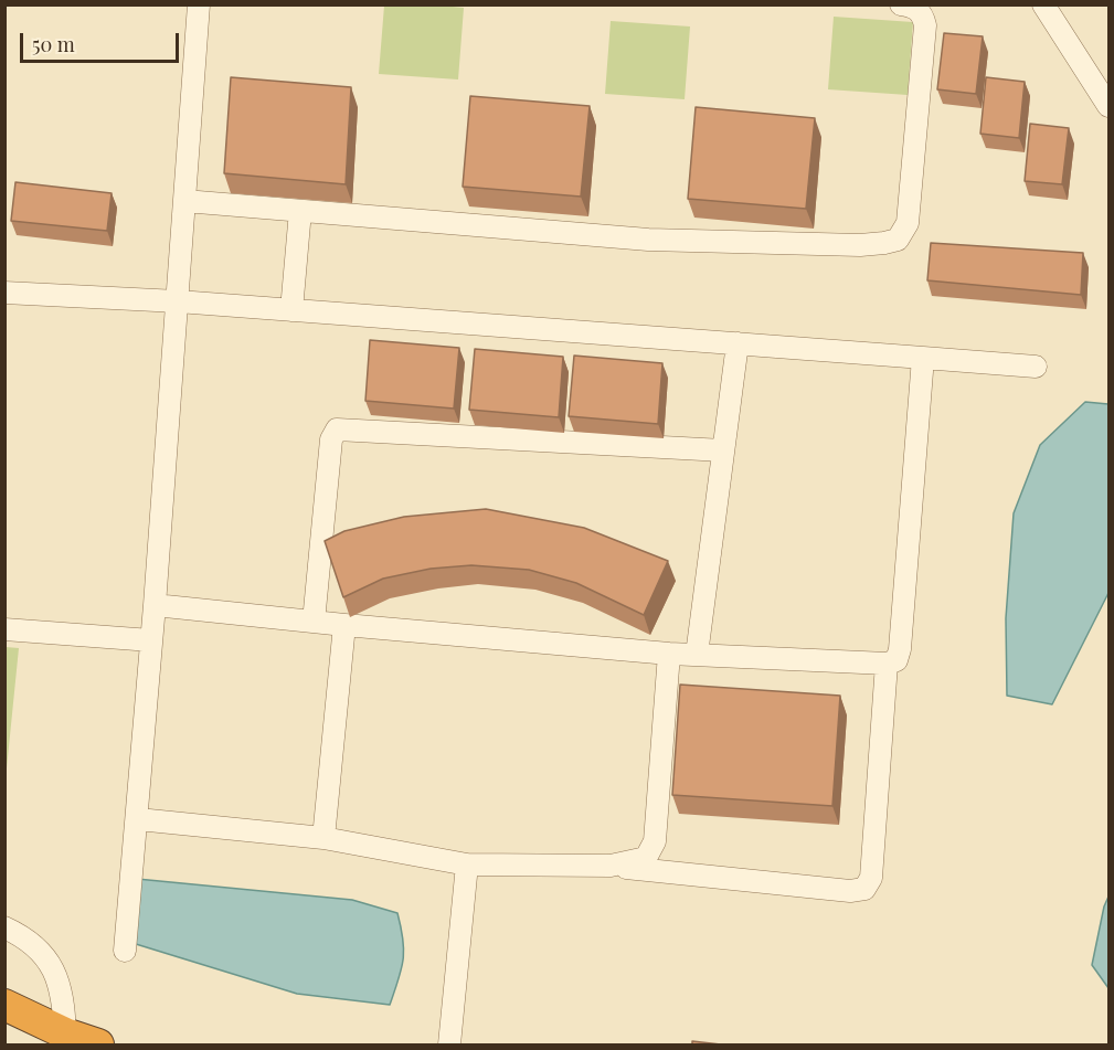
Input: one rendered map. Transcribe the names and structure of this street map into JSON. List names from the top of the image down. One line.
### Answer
{"scale_bar":"50 m"}
